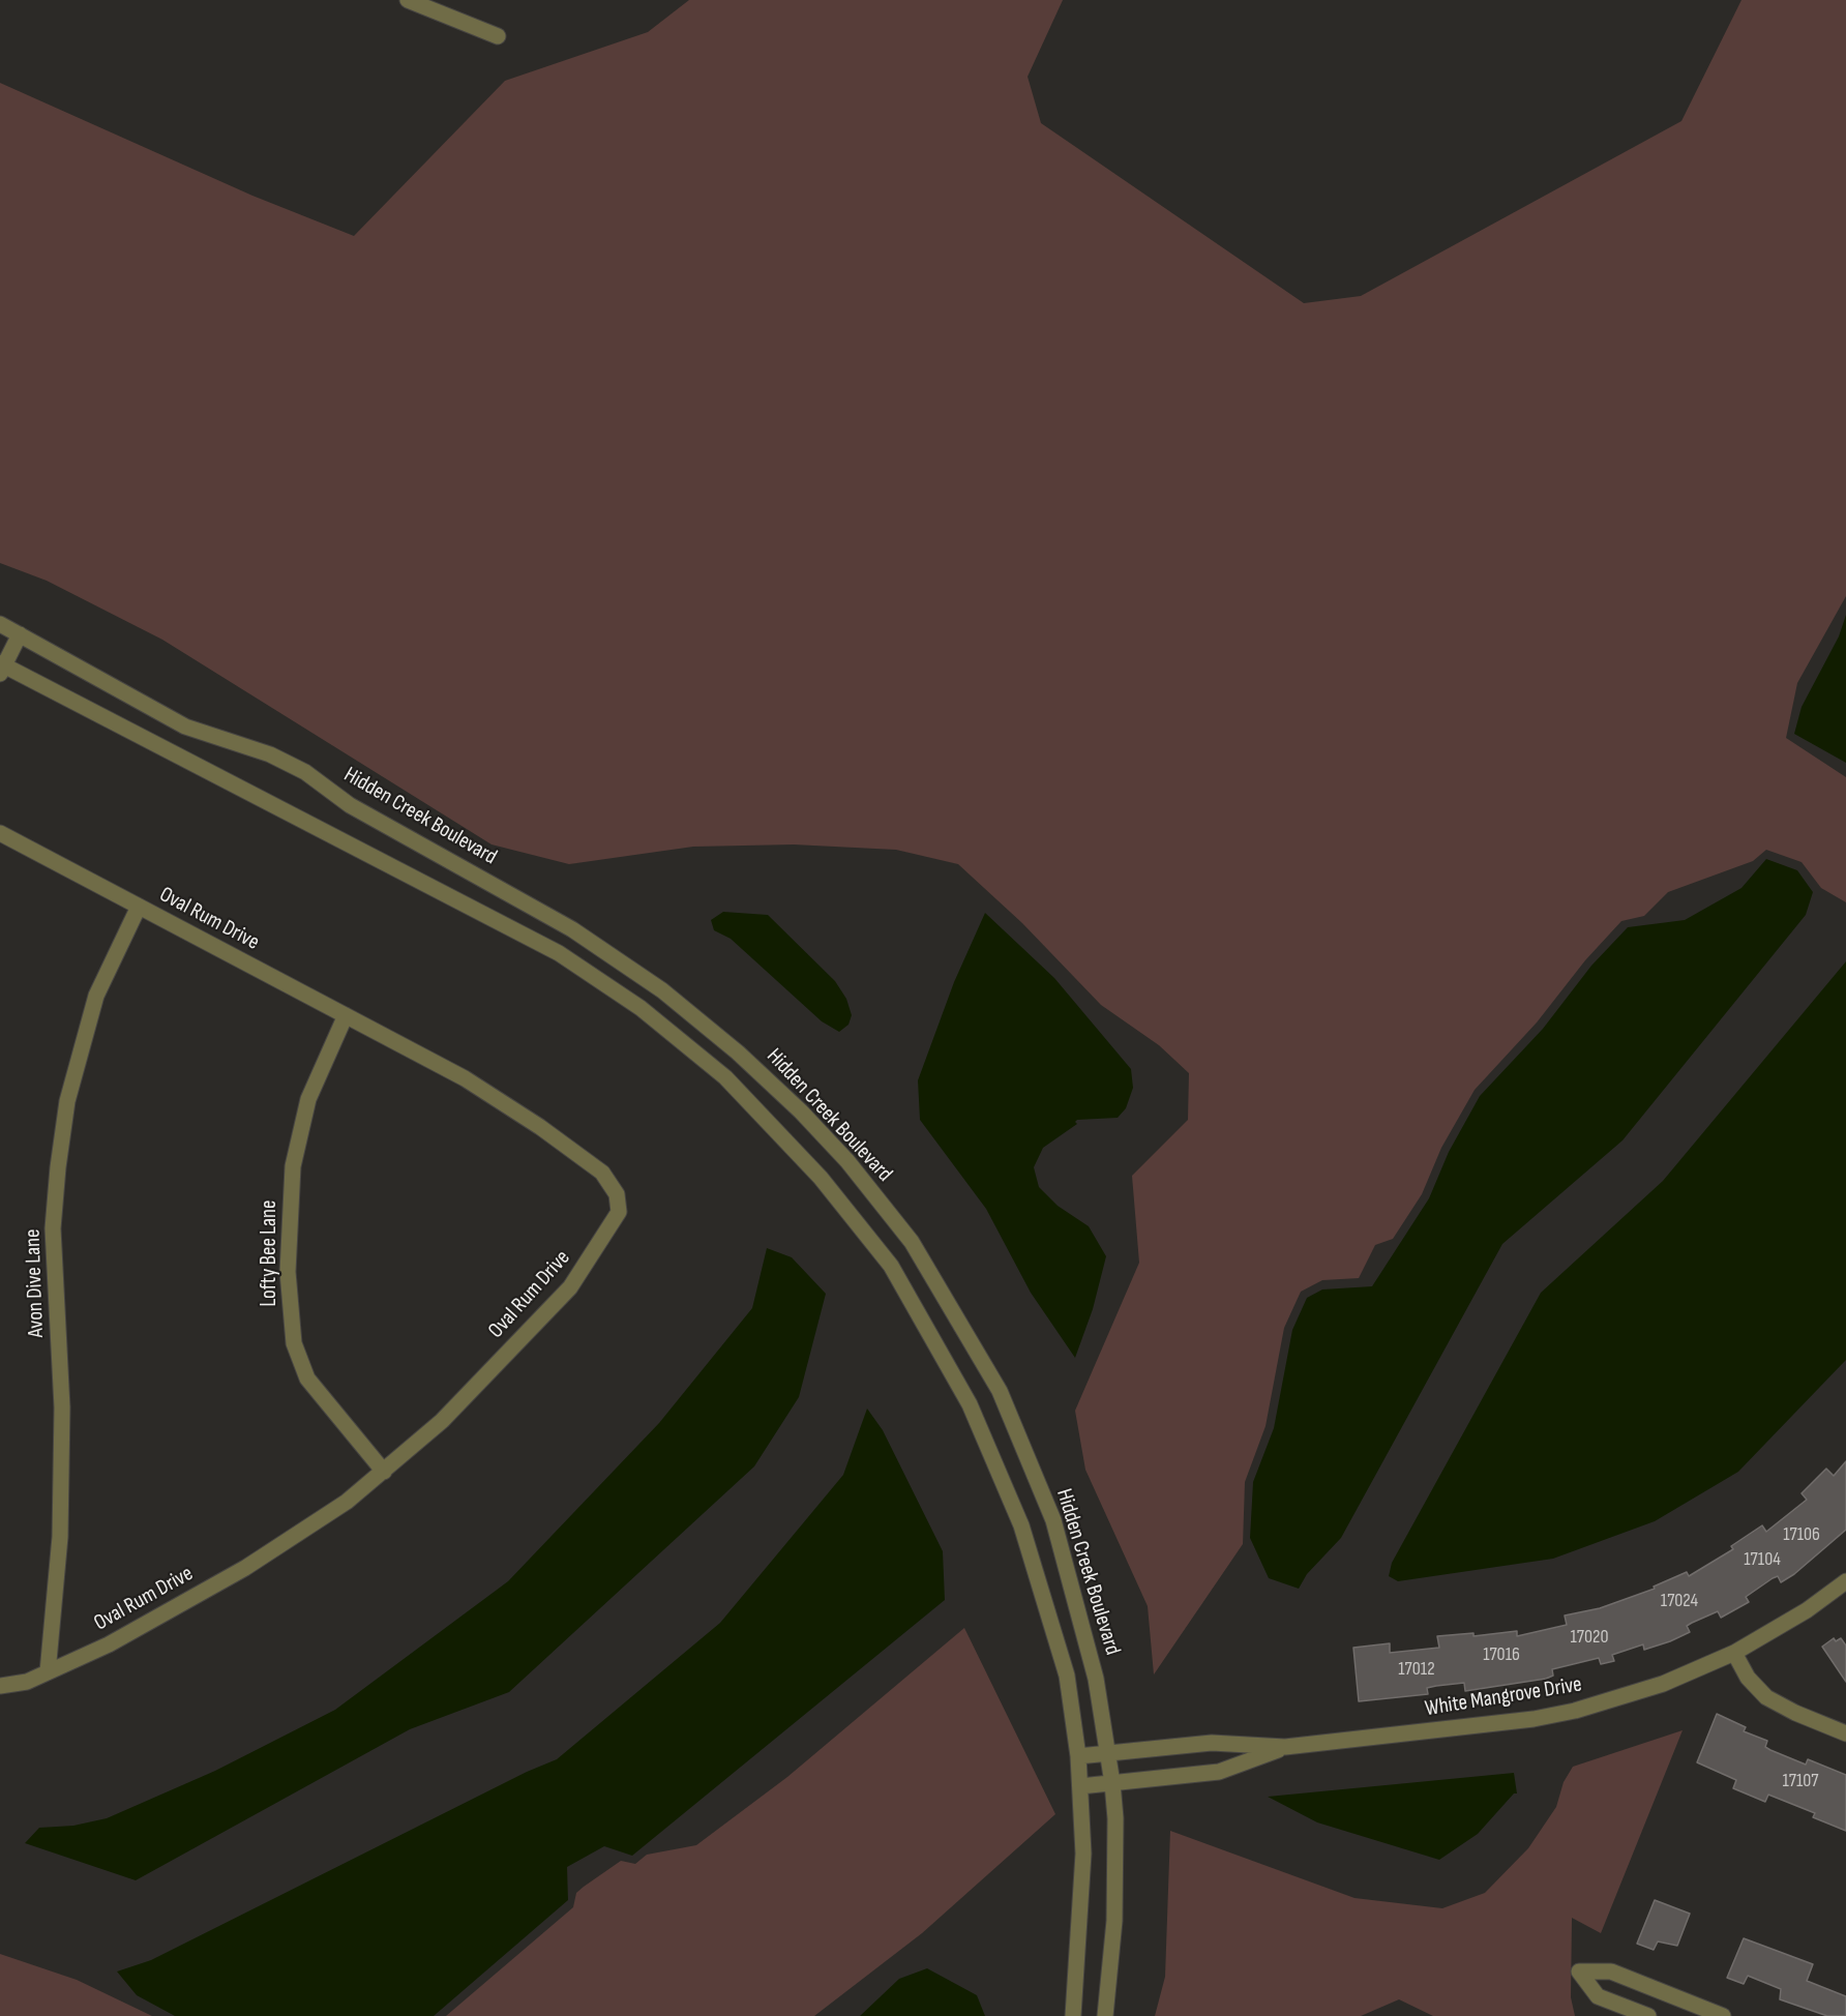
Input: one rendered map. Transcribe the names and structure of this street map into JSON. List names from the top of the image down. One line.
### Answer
{"streets":{"street":["Hidden Creek Boulevard","Oval Rum Drive","Lofty Bee Lane","Avon Dive Lane","White Mangrove Drive"]},"crossings":[["Hidden Creek Boulevard","White Mangrove Drive"],["Oval Rum Drive","Lofty Bee Lane"],["Oval Rum Drive","Avon Dive Lane"]],"house_numbers":["17106","17104","17024","17020","17016","17012","17107"]}
